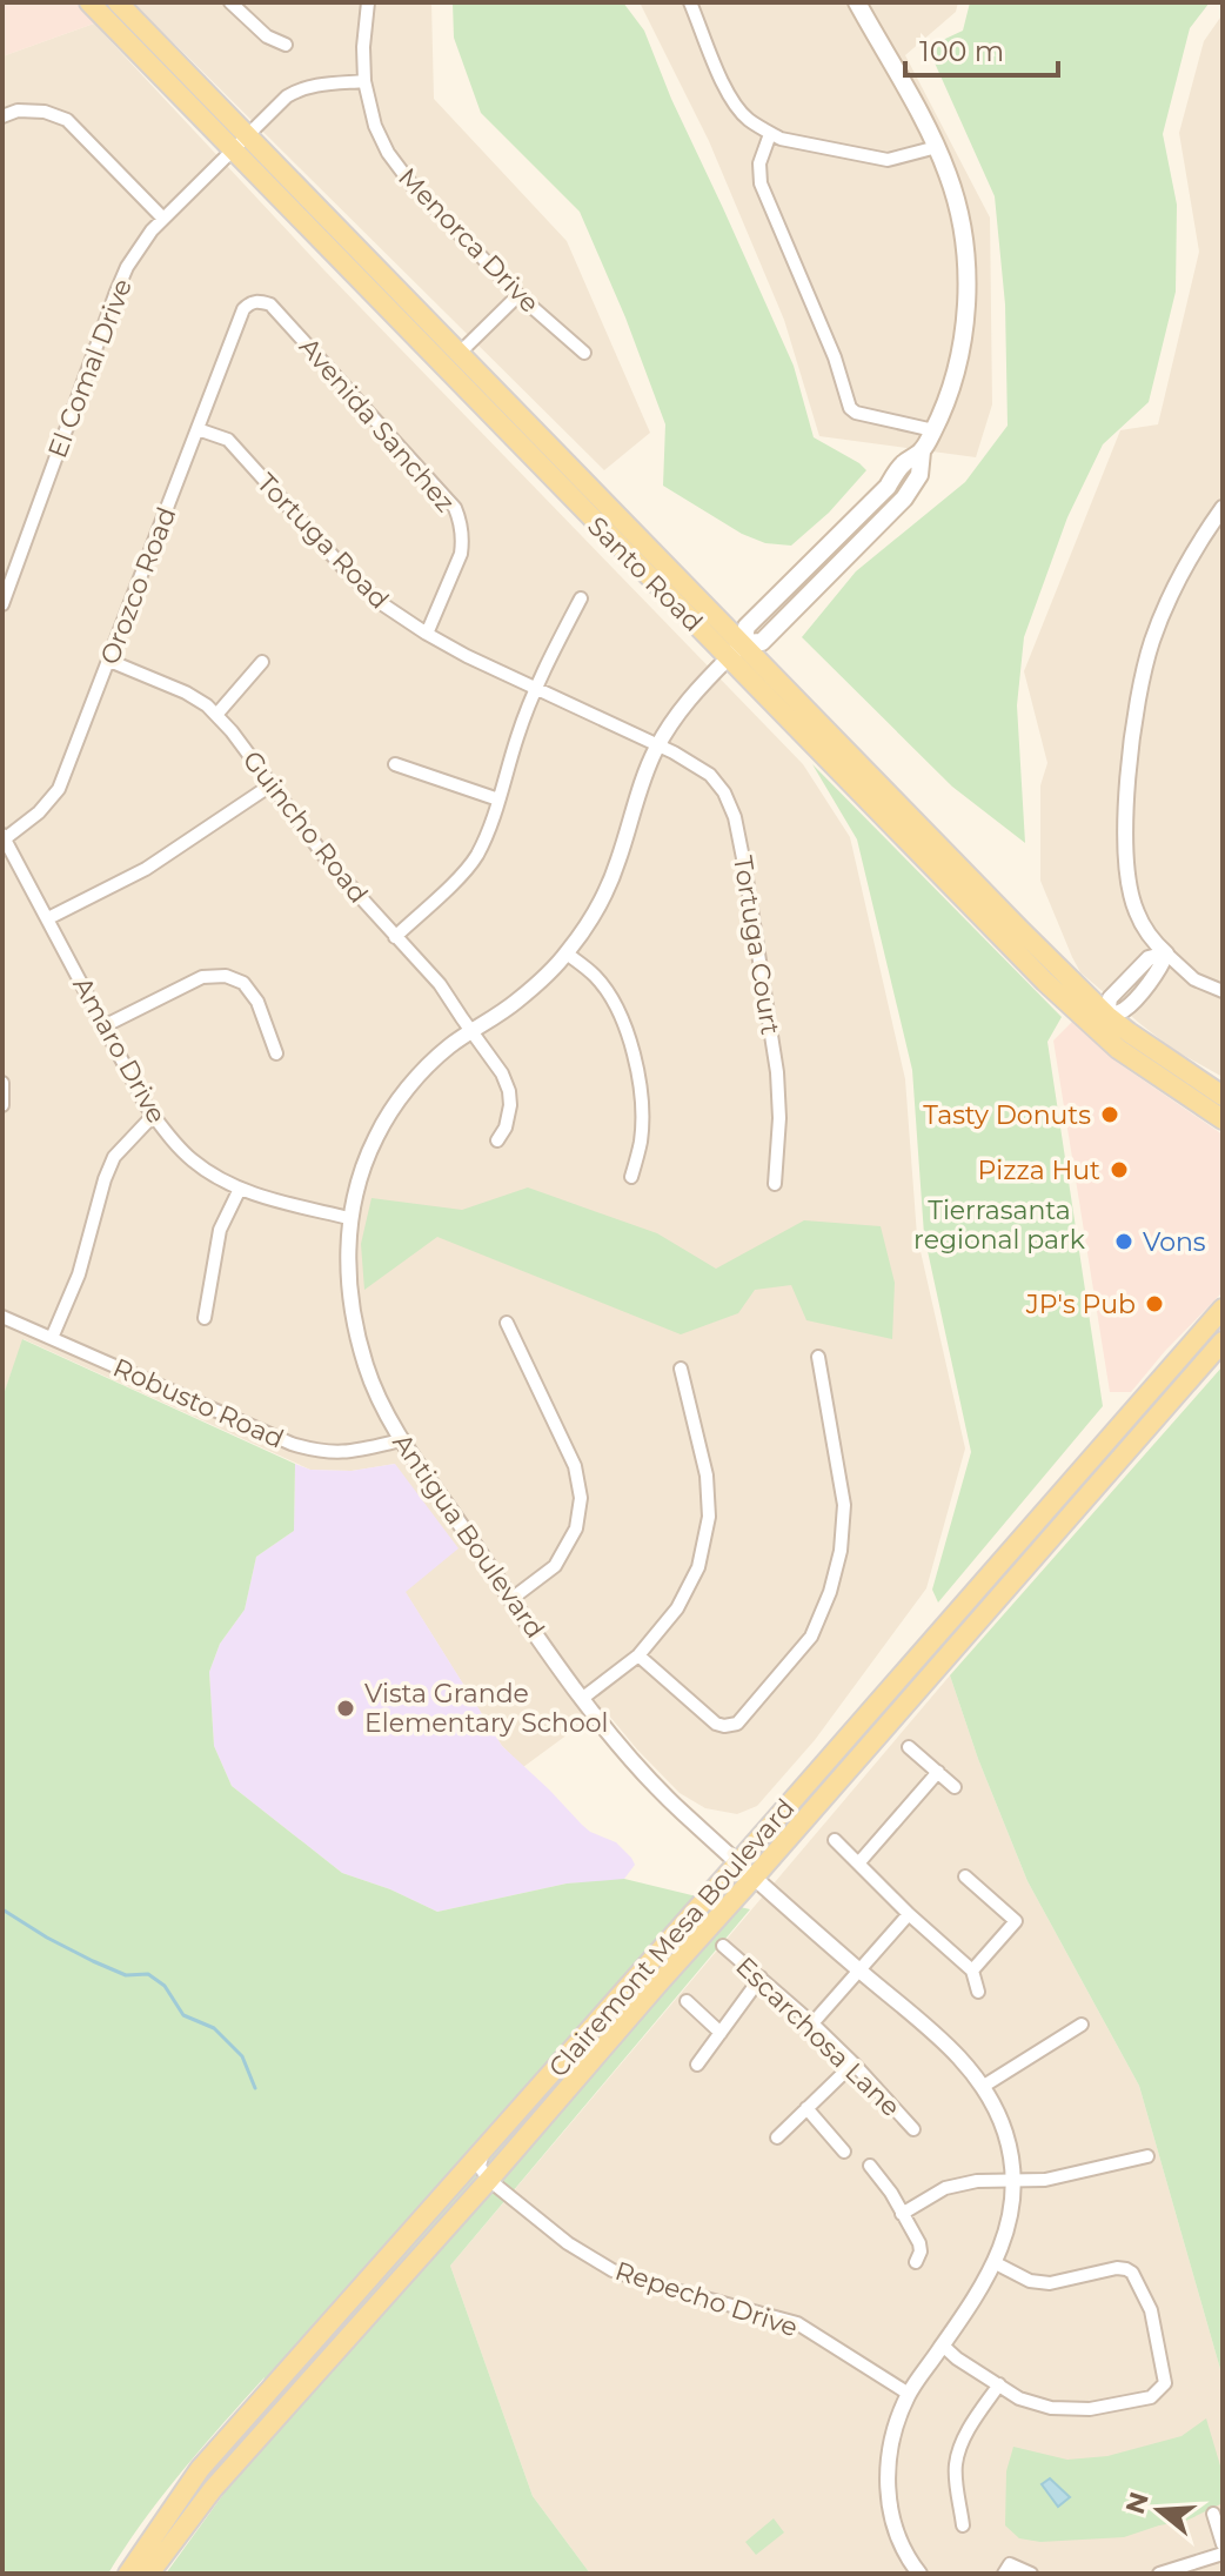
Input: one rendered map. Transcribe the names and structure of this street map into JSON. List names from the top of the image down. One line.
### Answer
{"streets":{"main road":["Santo Road","Antigua Boulevard","Clairemont Mesa Boulevard"],"street":["Menorca Drive","El Comal Drive","Avenida Sanchez","Tortuga Road","Orozco Road","Guincho Road","Tortuga Court","Amaro Drive","Robusto Road","Escarchosa Lane","Repecho Drive"]},"crossings":[["Menorca Drive","El Comal Drive"],["El Comal Drive","Santo Road"],["Avenida Sanchez","Tortuga Road"],["Avenida Sanchez","Orozco Road"],["Tortuga Road","Orozco Road"],["Tortuga Road","Tortuga Court"],["Tortuga Road","Antigua Boulevard"],["Santo Road","Antigua Boulevard"],["Orozco Road","Guincho Road"],["Orozco Road","Amaro Drive"],["Guincho Road","Antigua Boulevard"],["Tortuga Court","Antigua Boulevard"],["Amaro Drive","Antigua Boulevard"],["Robusto Road","Antigua Boulevard"],["Antigua Boulevard","Clairemont Mesa Boulevard"],["Antigua Boulevard","Repecho Drive"],["Clairemont Mesa Boulevard","Repecho Drive"]],"parks":["Tierrasanta regional park"],"places":["Tasty Donuts","Pizza Hut","Vons","JP's Pub","Vista Grande Elementary School"],"scale_bar":"100 m","north":"left"}
